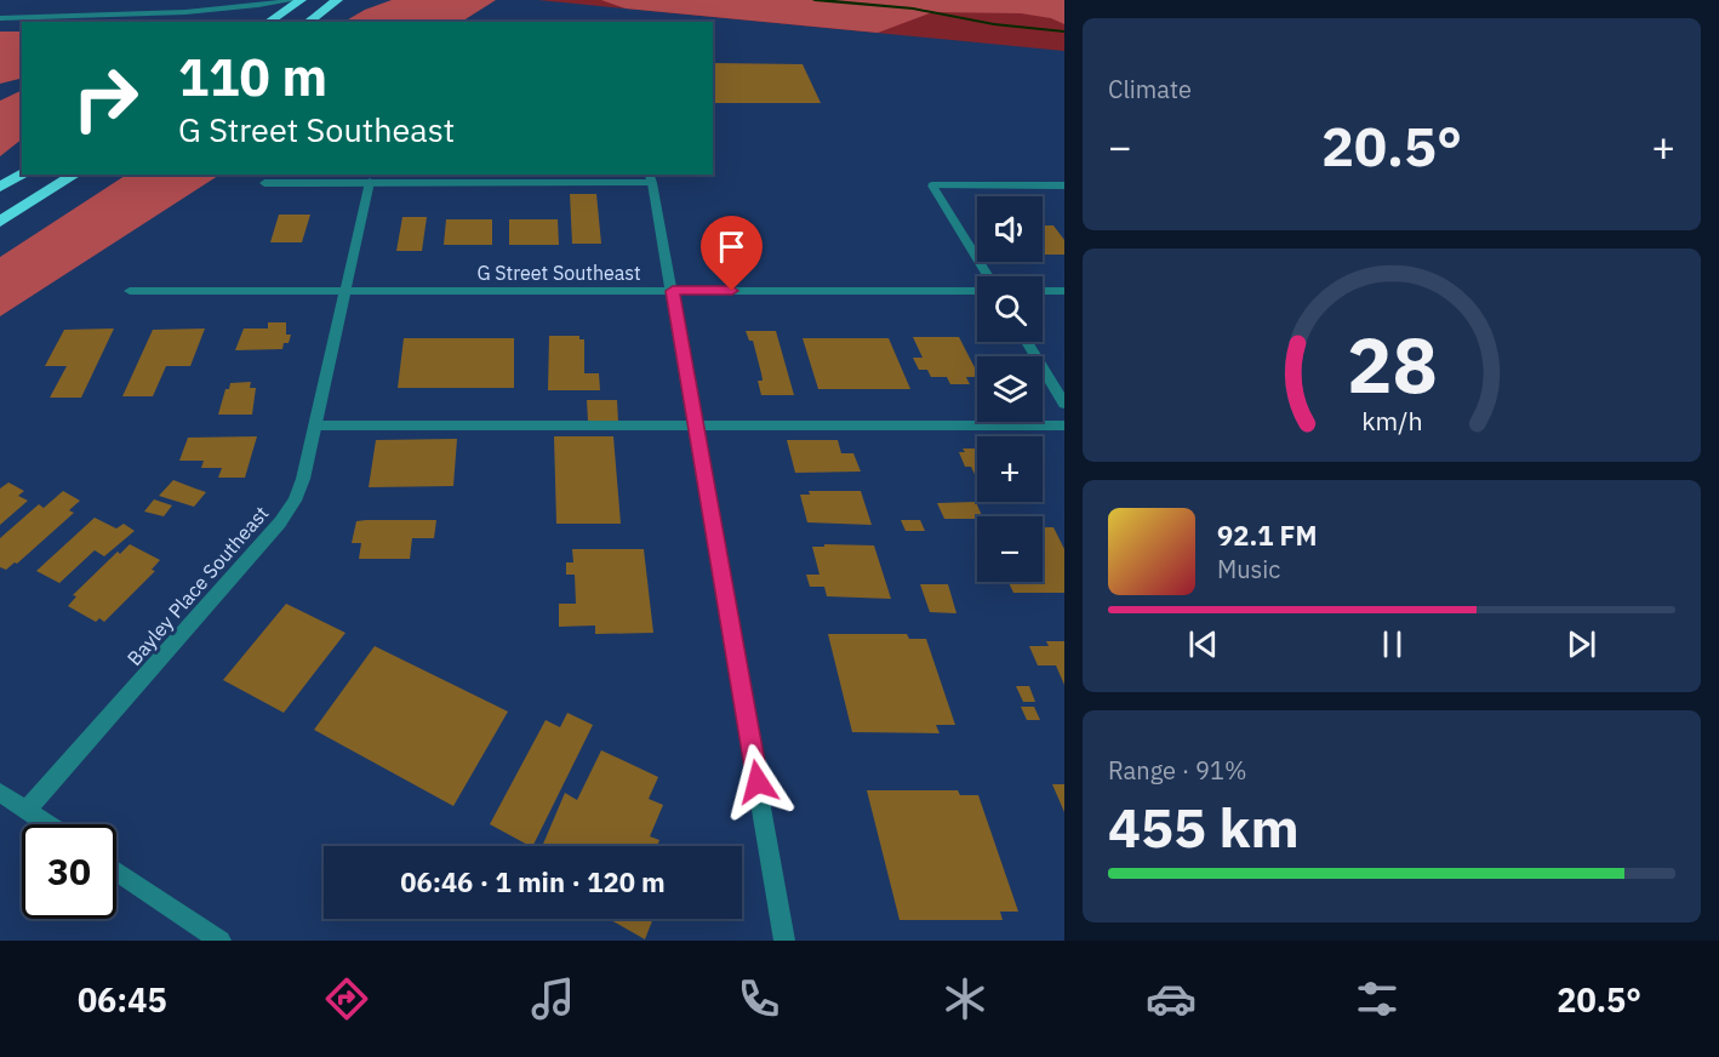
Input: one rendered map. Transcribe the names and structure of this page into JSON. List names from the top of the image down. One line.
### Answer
{"streets":{"street":["G Street Southeast","Bayley Place Southeast"]},"crossings":[["G Street Southeast","Bayley Place Southeast"]],"page":{"tile":["Climate",["Range · 91%","455 km"]],"turn":["110 m","G Street Southeast"],"heat":["−","20.5°","+"],"map_buttons":["+","−"],"song":["92.1 FM","Music"],"limit":"30","trip":"06:46 · 1 min · 120 m","tabs":["06:45","20.5°"],"gauge":["28","km/h"]}}
